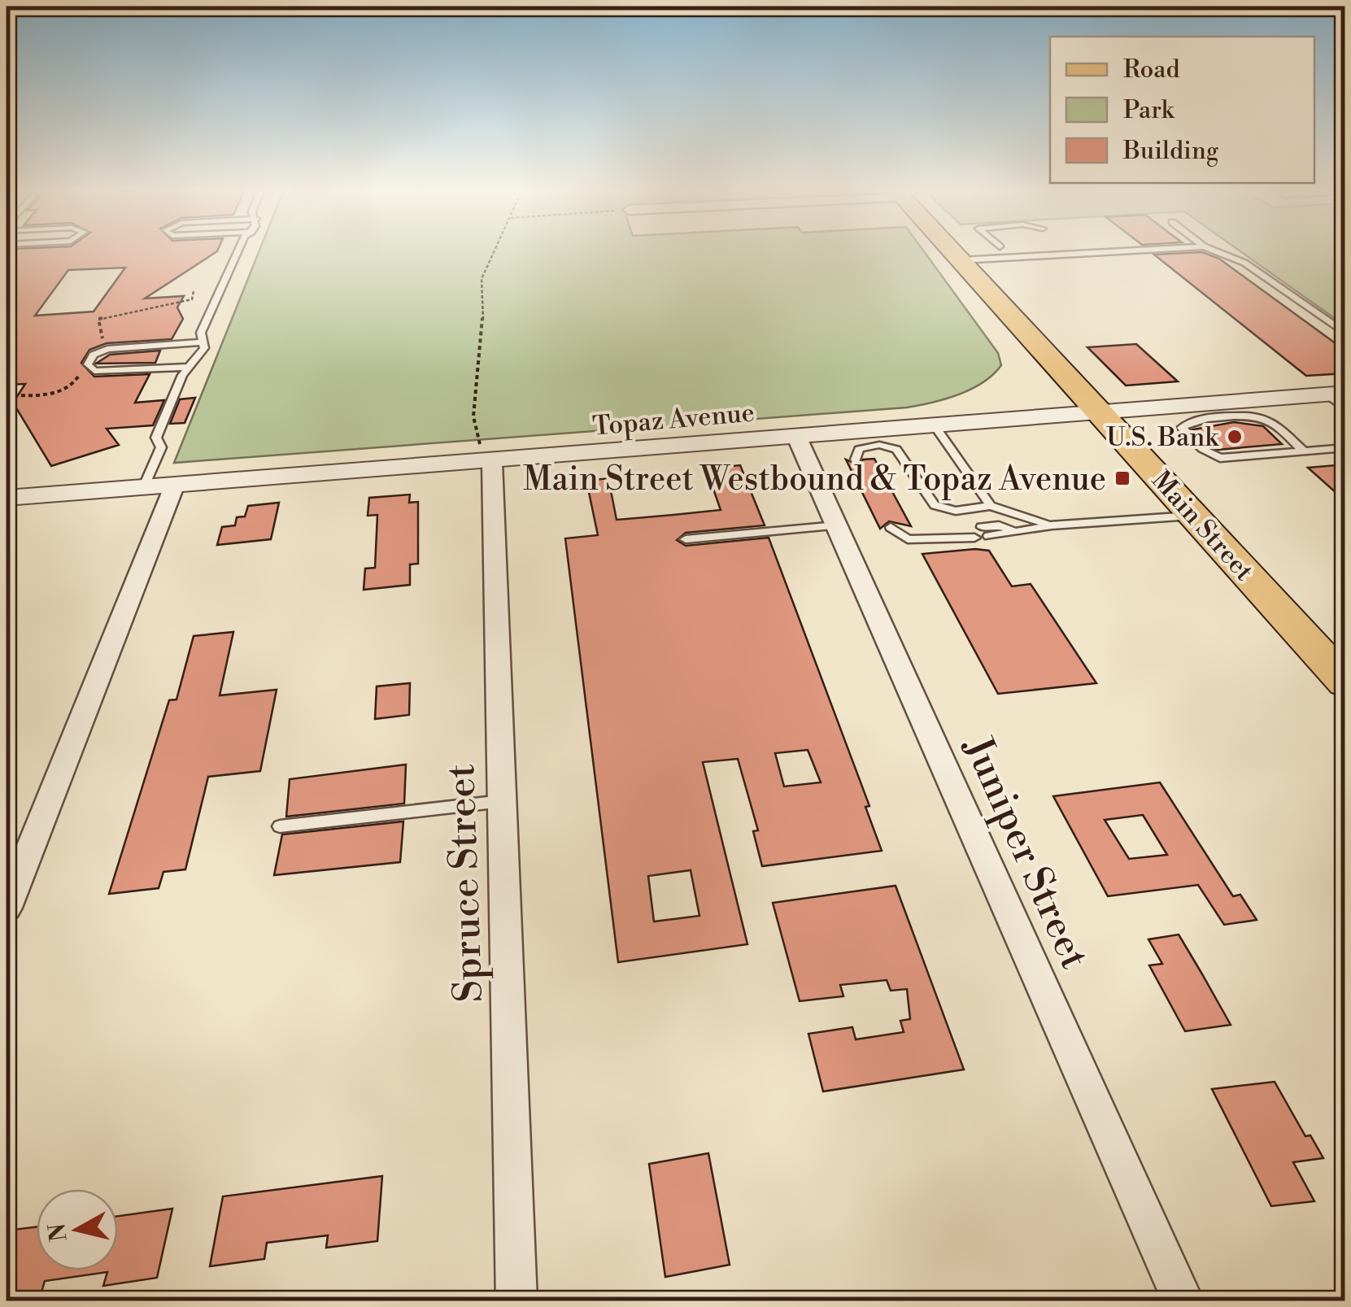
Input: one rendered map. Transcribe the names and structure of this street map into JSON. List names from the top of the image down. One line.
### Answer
{"streets":{"main road":["Main Street"],"street":["Topaz Avenue","Juniper Street","Spruce Street"]},"crossings":[["Topaz Avenue","Main Street"],["Topaz Avenue","Juniper Street"],["Topaz Avenue","Spruce Street"]],"places":{"other":["U.S. Bank"],"transit":["Main Street Westbound & Topaz Avenue"]},"legend":["Road","Park","Building"],"north":"left"}
